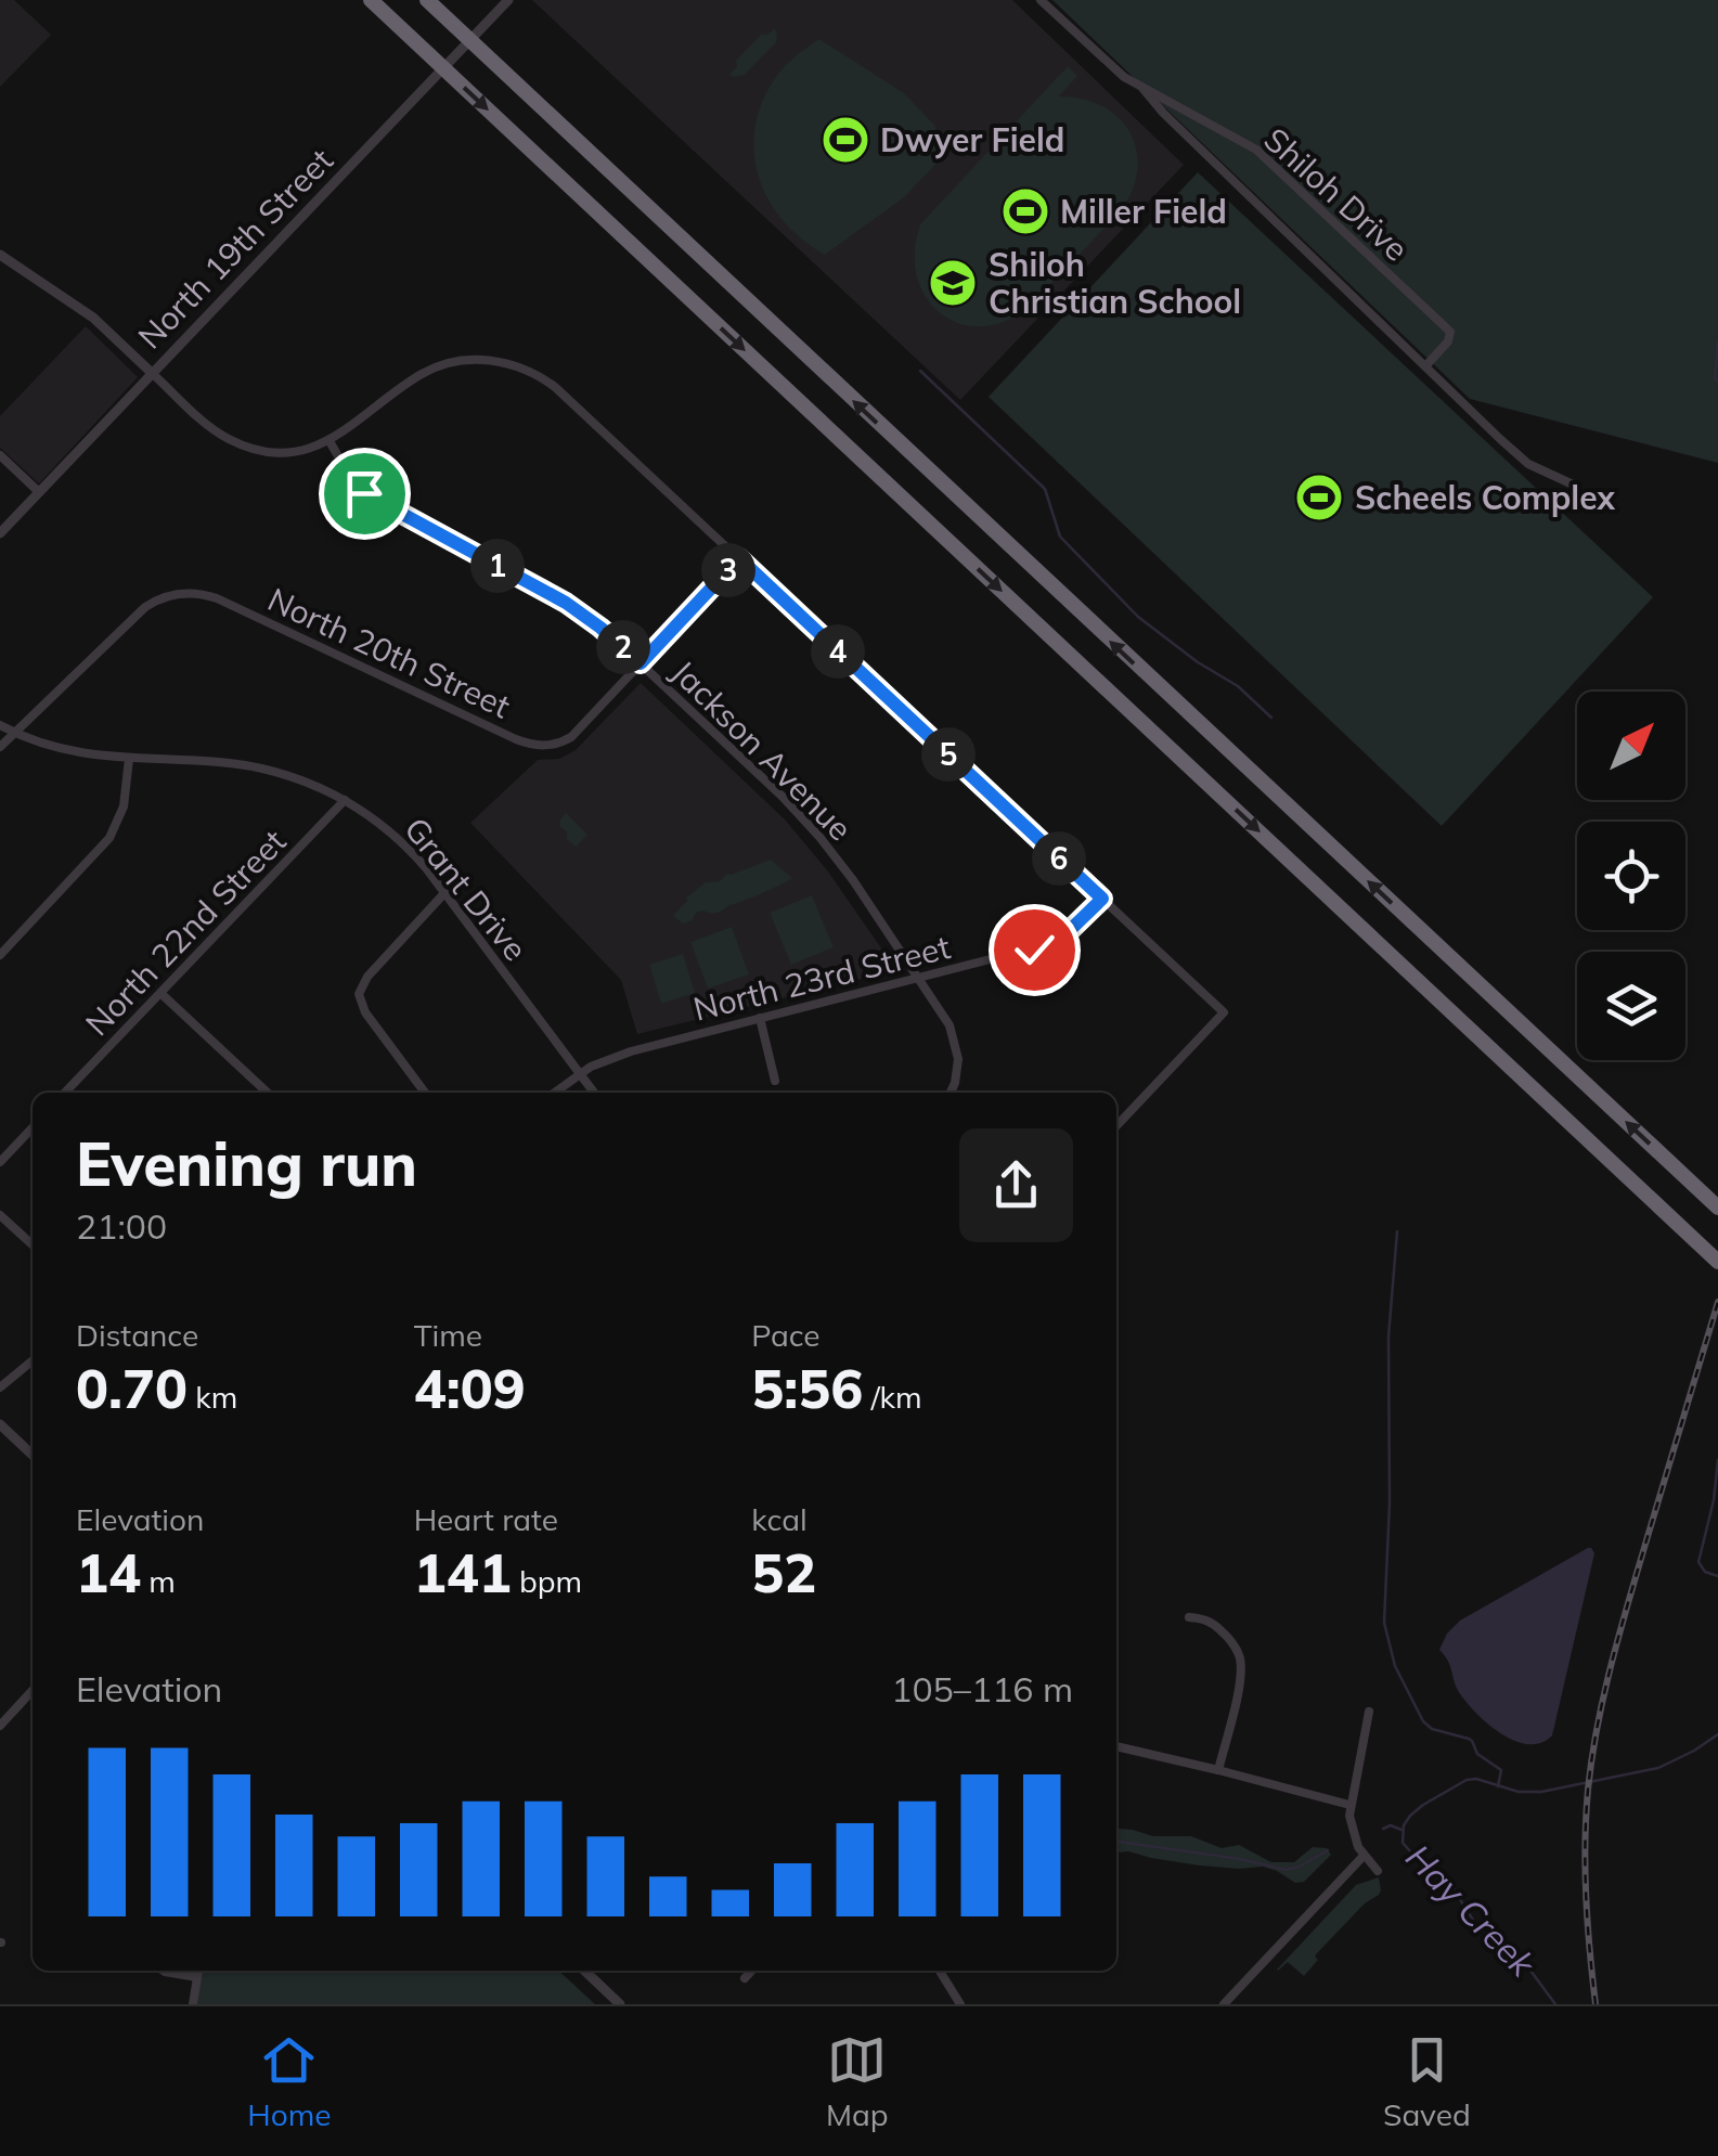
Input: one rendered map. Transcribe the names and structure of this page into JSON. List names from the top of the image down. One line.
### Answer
{"streets":{"street":["Shiloh Drive","North 19th Street","North 20th Street","Jackson Avenue","Grant Drive","North 22nd Street","North 23rd Street"]},"crossings":[["North 20th Street","Jackson Avenue"],["North 20th Street","Grant Drive"],["Jackson Avenue","North 23rd Street"],["Grant Drive","North 22nd Street"],["Grant Drive","North 23rd Street"]],"water":["Hay Creek"],"places":{"sports":["Dwyer Field","Miller Field","Scheels Complex"],"school or university":["Shiloh Christian School"]},"north":"top right","page":{"pins":["1","3","2","4","5","6"],"heading":["Evening run","21:00"],"stats":[["Distance","0.70 km"],["Time","4:09"],["Pace","5:56 /km"],["Elevation","14 m"],["Heart rate","141 bpm"],["kcal","52"]],"chart":["Elevation","105–116 m"],"tabs":["Home","Map","Saved"]}}
